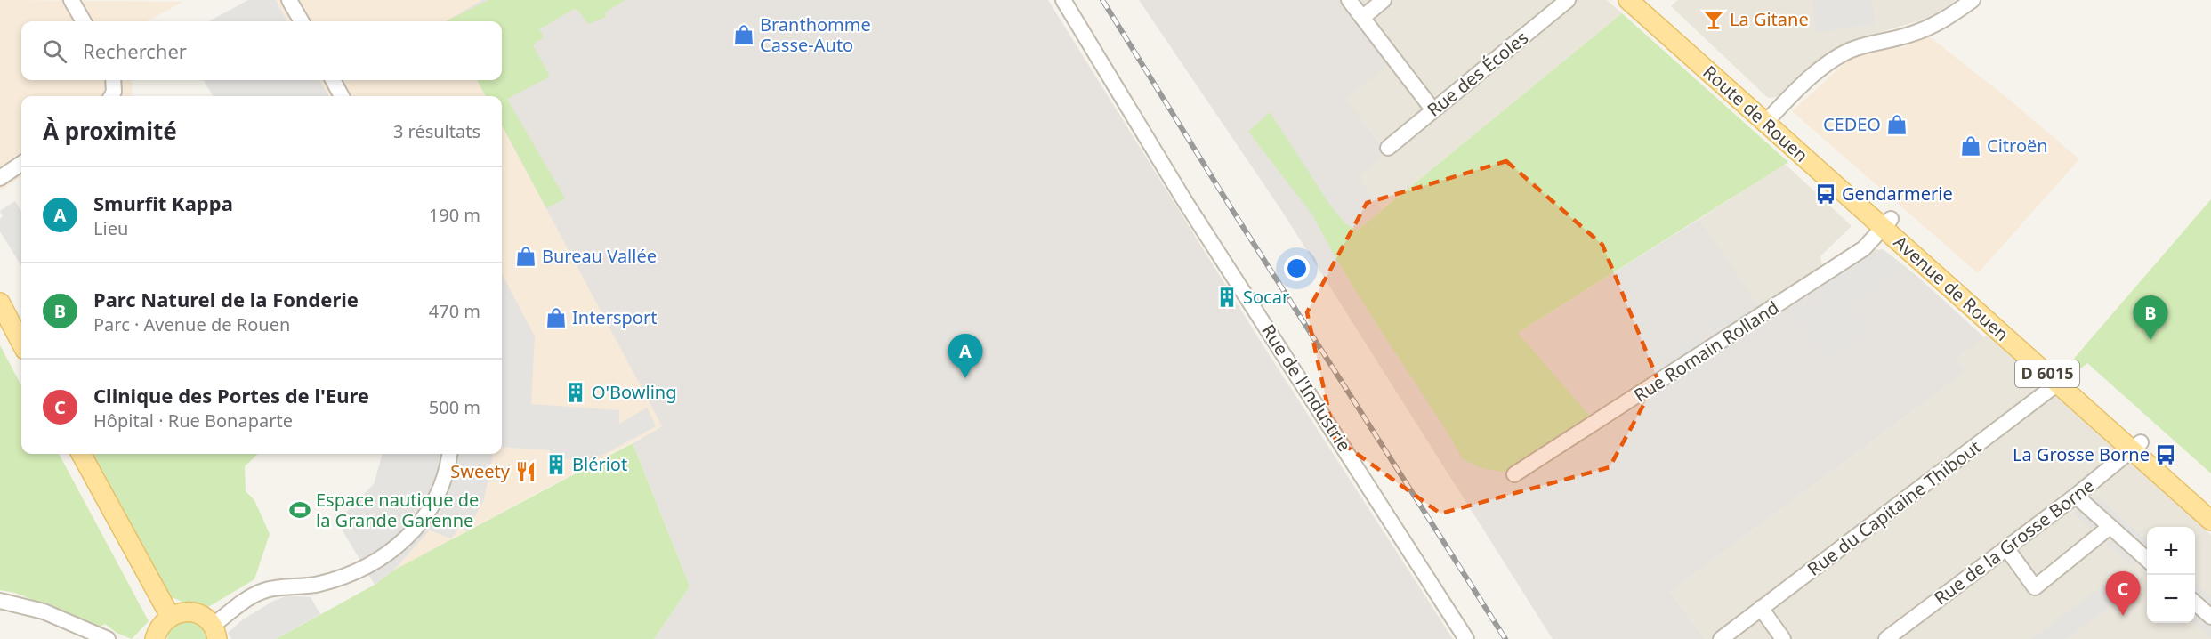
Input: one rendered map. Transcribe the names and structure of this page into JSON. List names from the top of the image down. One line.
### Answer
{"streets":{"main road":["Route de Rouen","Avenue de Rouen","D 6015"],"street":["Rue des Écoles","Rue Romain Rolland","Rue de l'Industrie","Rue du Capitaine Thibout","Rue de la Grosse Borne"]},"crossings":[["Route de Rouen","Avenue de Rouen"],["Route de Rouen","Rue Romain Rolland"],["Avenue de Rouen","Rue Romain Rolland"],["Avenue de Rouen","Rue du Capitaine Thibout"],["Avenue de Rouen","Rue de la Grosse Borne"]],"places":{"bar":["La Gitane"],"shop":["Branthomme Casse-Auto","CEDEO","Citroën","Bureau Vallée","Intersport"],"bus stop":["Gendarmerie","La Grosse Borne"],"building":["Socar","O'Bowling","Blériot"],"restaurant":["Sweety"],"sports":["Espace nautique de la Grande Garenne"]},"page":{"search":"Rechercher","heading":["À proximité","3 résultats"],"list":[{"mark":"A","name":"Smurfit Kappa","note":"Lieu","value":"190 m"},{"mark":"B","name":"Parc Naturel de la Fonderie","note":"Parc · Avenue de Rouen","value":"470 m"},{"mark":"C","name":"Clinique des Portes de l'Eure","note":"Hôpital · Rue Bonaparte","value":"500 m"}],"pins":["B","A","C"],"map_buttons":["+","−"]}}
